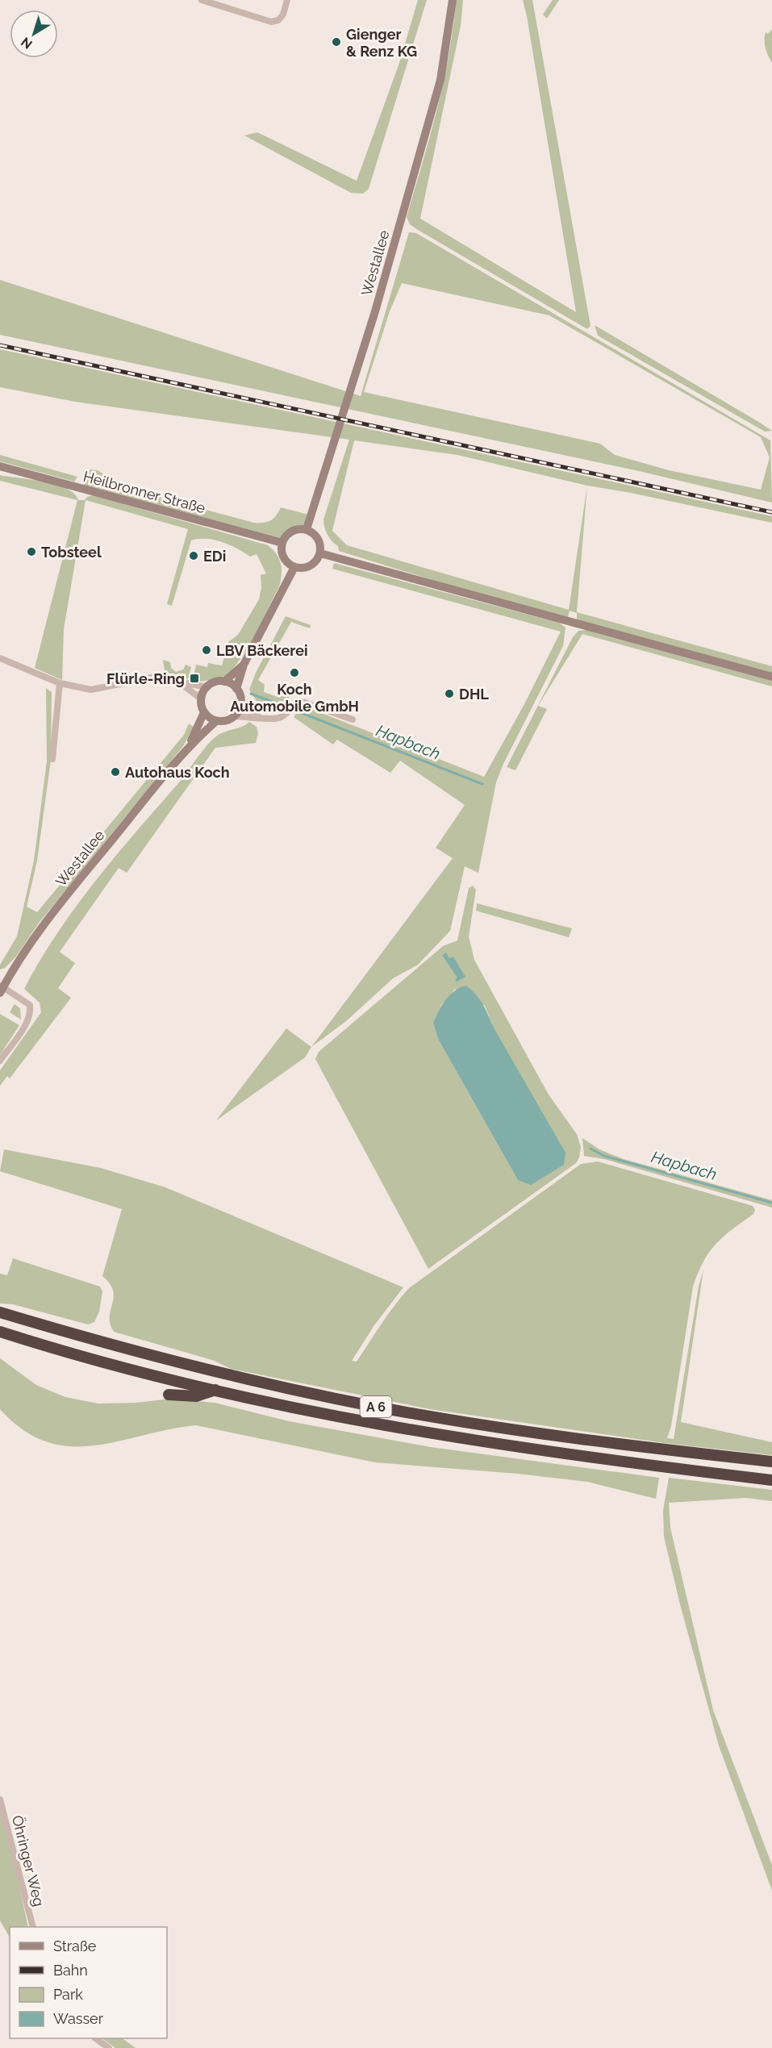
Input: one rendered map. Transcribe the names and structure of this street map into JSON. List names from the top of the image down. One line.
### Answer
{"streets":{"highway":["A 6"],"main road":["Westallee","Heilbronner Straße"],"street":["Öhringer Weg"]},"crossings":[["Westallee","Heilbronner Straße"]],"water":["Hapbach"],"places":{"other":["Gienger & Renz KG","Tobsteel","EDi","LBV Bäckerei","Koch Automobile GmbH","DHL","Autohaus Koch"],"transit":["Flürle-Ring"]},"legend":["Straße","Bahn","Park","Wasser"],"north":"bottom left"}
